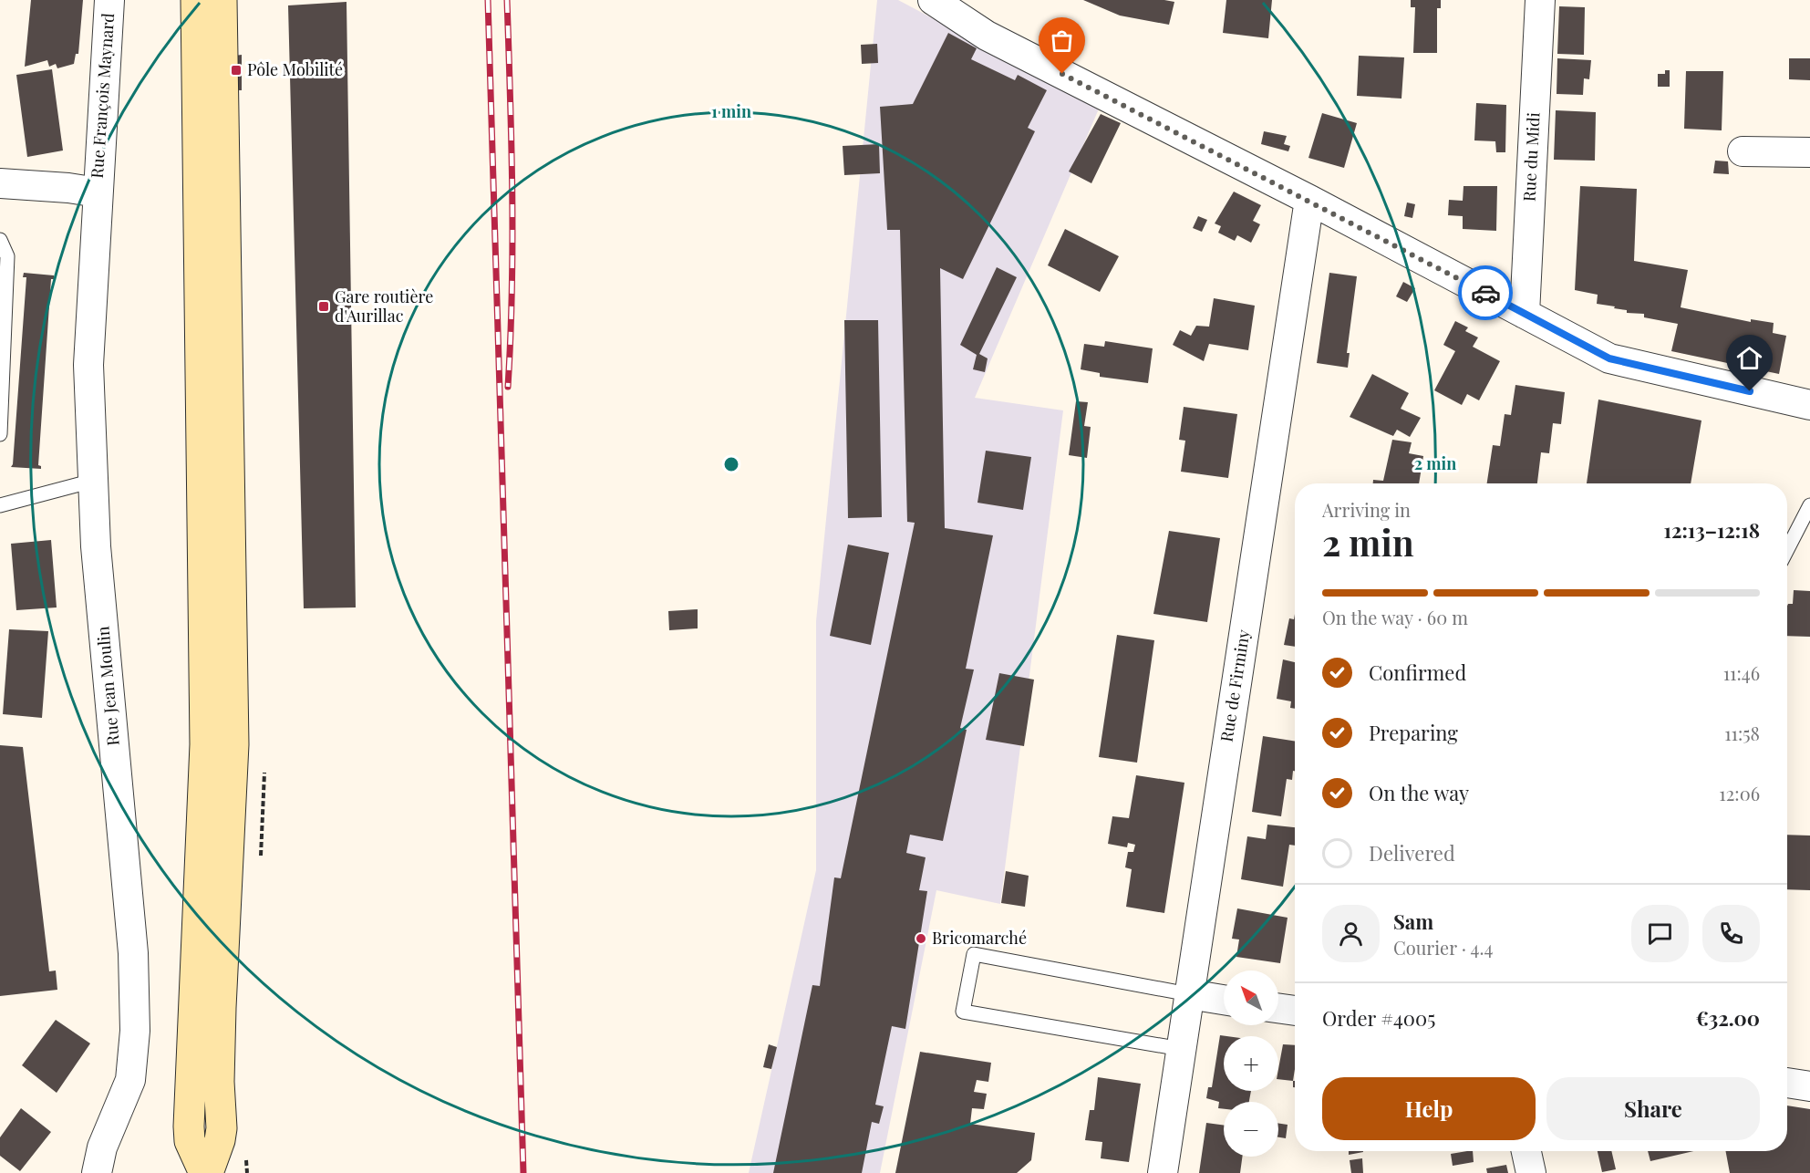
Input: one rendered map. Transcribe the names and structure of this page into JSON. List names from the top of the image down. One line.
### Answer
{"streets":{"street":["Rue François Maynard","Rue du Midi","Rue Jean Moulin","Rue de Firminy"]},"crossings":[["Rue François Maynard","Rue Jean Moulin"]],"places":{"transit":["Pôle Mobilité","Gare routière d'Aurillac"],"other":["Bricomarché"]},"north":"top left","page":{"heading":["2 min","Arriving in","12:13–12:18"],"panel":["Sam","Courier · 4.4","Order #4005","€32.00"],"bar":"On the way · 60 m","list":[["Confirmed","11:46"],["Preparing","11:58"],["On the way","12:06"],"Delivered"],"map_buttons":["+","−"],"buttons":["Help","Share"]},"rings":["1 min","2 min"]}
